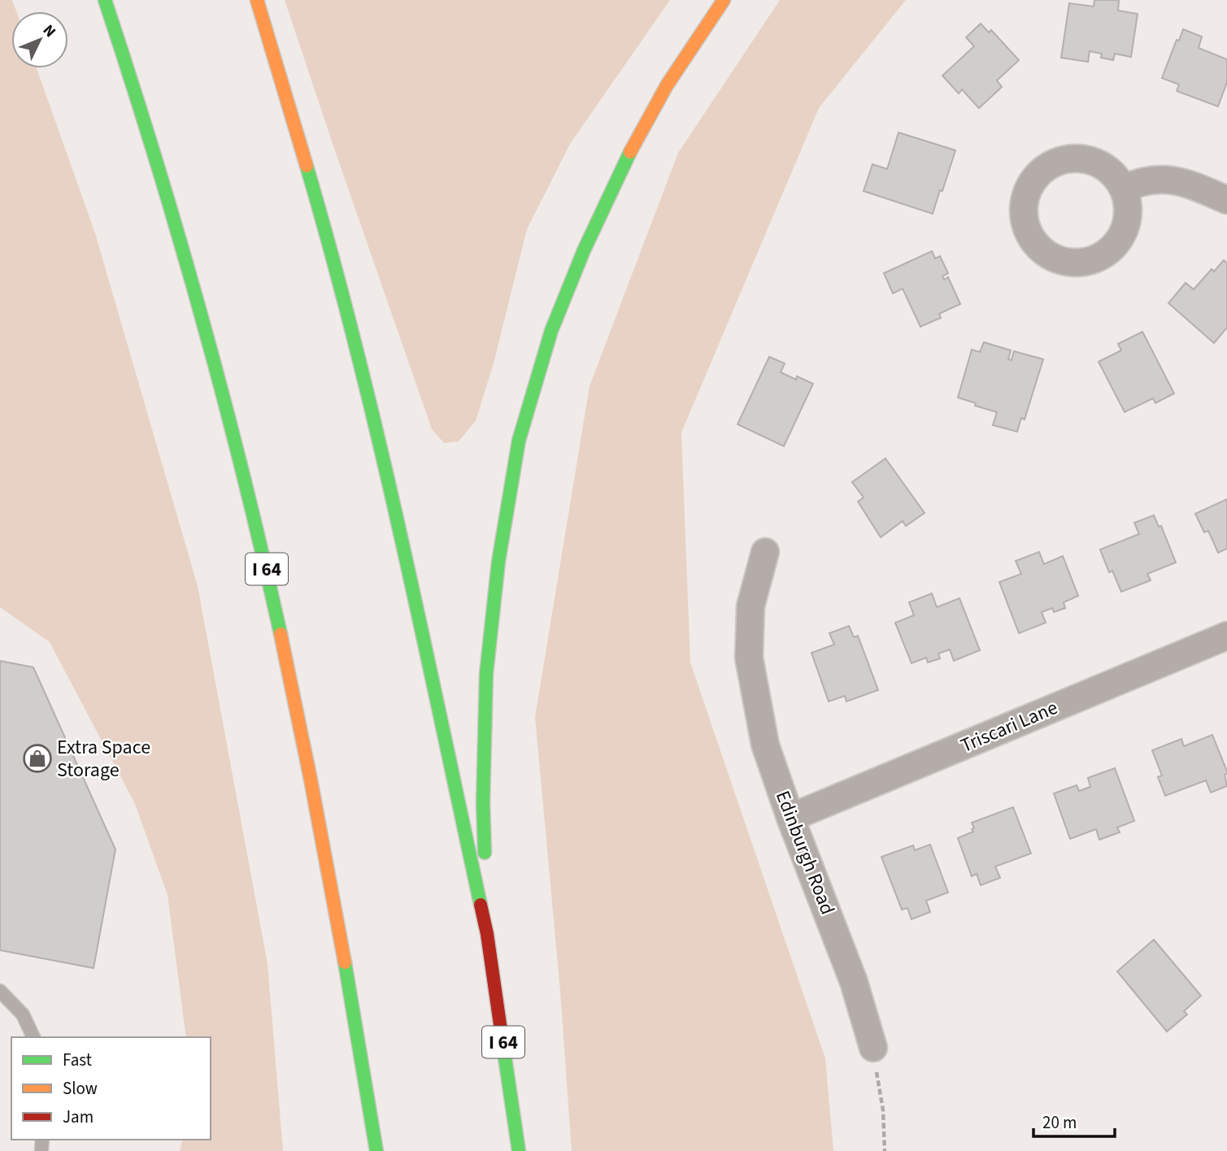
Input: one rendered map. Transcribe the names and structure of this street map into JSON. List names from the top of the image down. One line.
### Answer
{"streets":{"highway":["I 64"],"street":["Triscari Lane","Edinburgh Road"]},"crossings":[["Triscari Lane","Edinburgh Road"]],"places":{"shop":["Extra Space Storage"]},"legend":["Fast","Slow","Jam"],"scale_bar":"20 m","north":"top right"}
